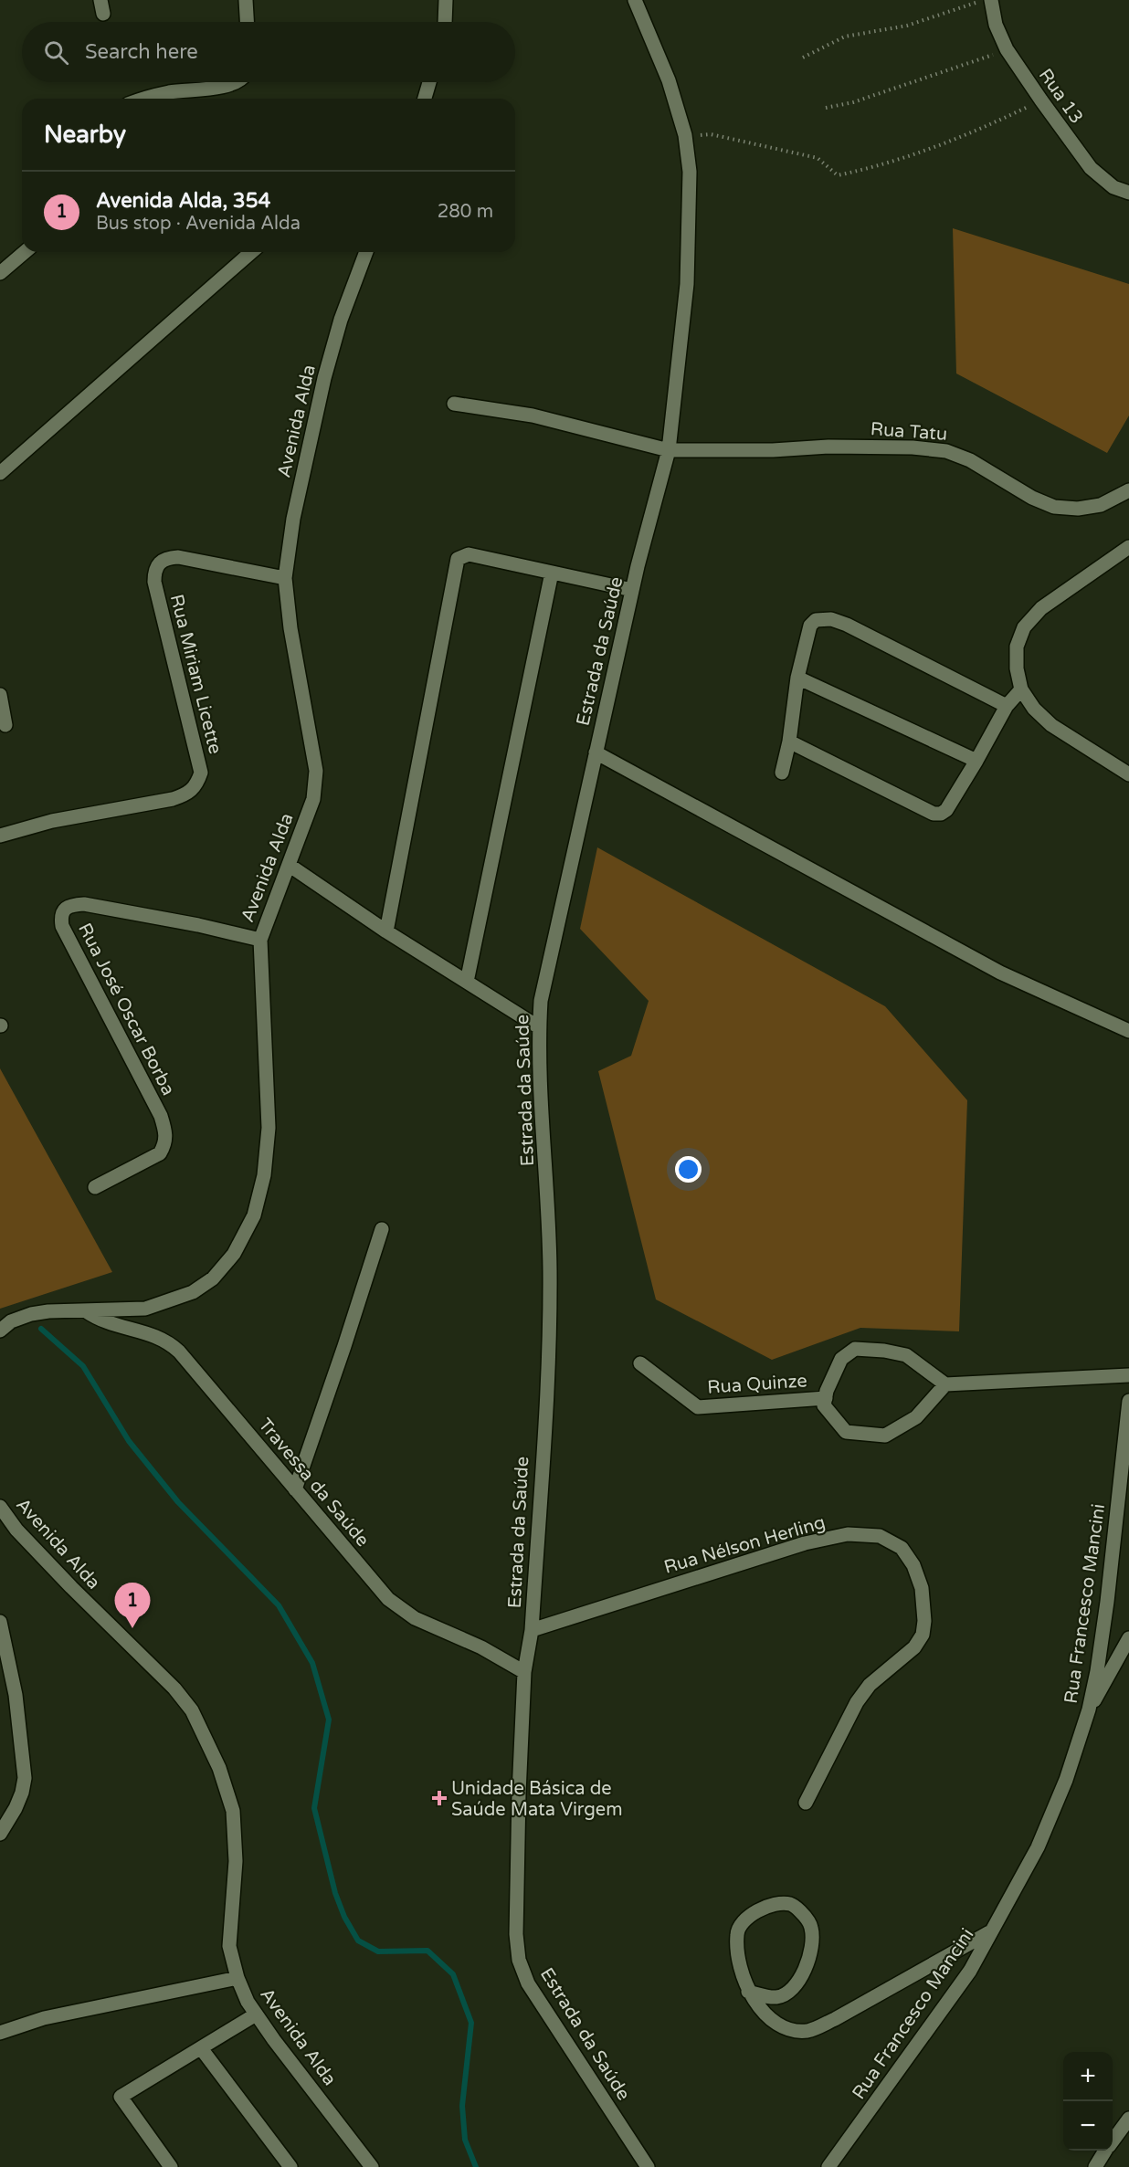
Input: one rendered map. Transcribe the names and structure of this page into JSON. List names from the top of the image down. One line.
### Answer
{"streets":{"street":["Rua 13","Avenida Alda","Rua Tatu","Estrada da Saúde","Rua Miriam Licette","Rua José Oscar Borba","Rua Quinze","Travessa da Saúde","Rua Nélson Herling","Rua Francesco Mancini"]},"crossings":[["Avenida Alda","Rua Miriam Licette"],["Avenida Alda","Rua José Oscar Borba"],["Avenida Alda","Travessa da Saúde"],["Rua Tatu","Estrada da Saúde"],["Estrada da Saúde","Travessa da Saúde"],["Estrada da Saúde","Rua Nélson Herling"]],"places":{"health":["Unidade Básica de Saúde Mata Virgem"]},"page":{"search":"Search here","heading":"Nearby","list":[{"mark":"1","name":"Avenida Alda, 354","note":"Bus stop · Avenida Alda","value":"280 m"}],"pins":"1","map_buttons":["+","−"]}}
